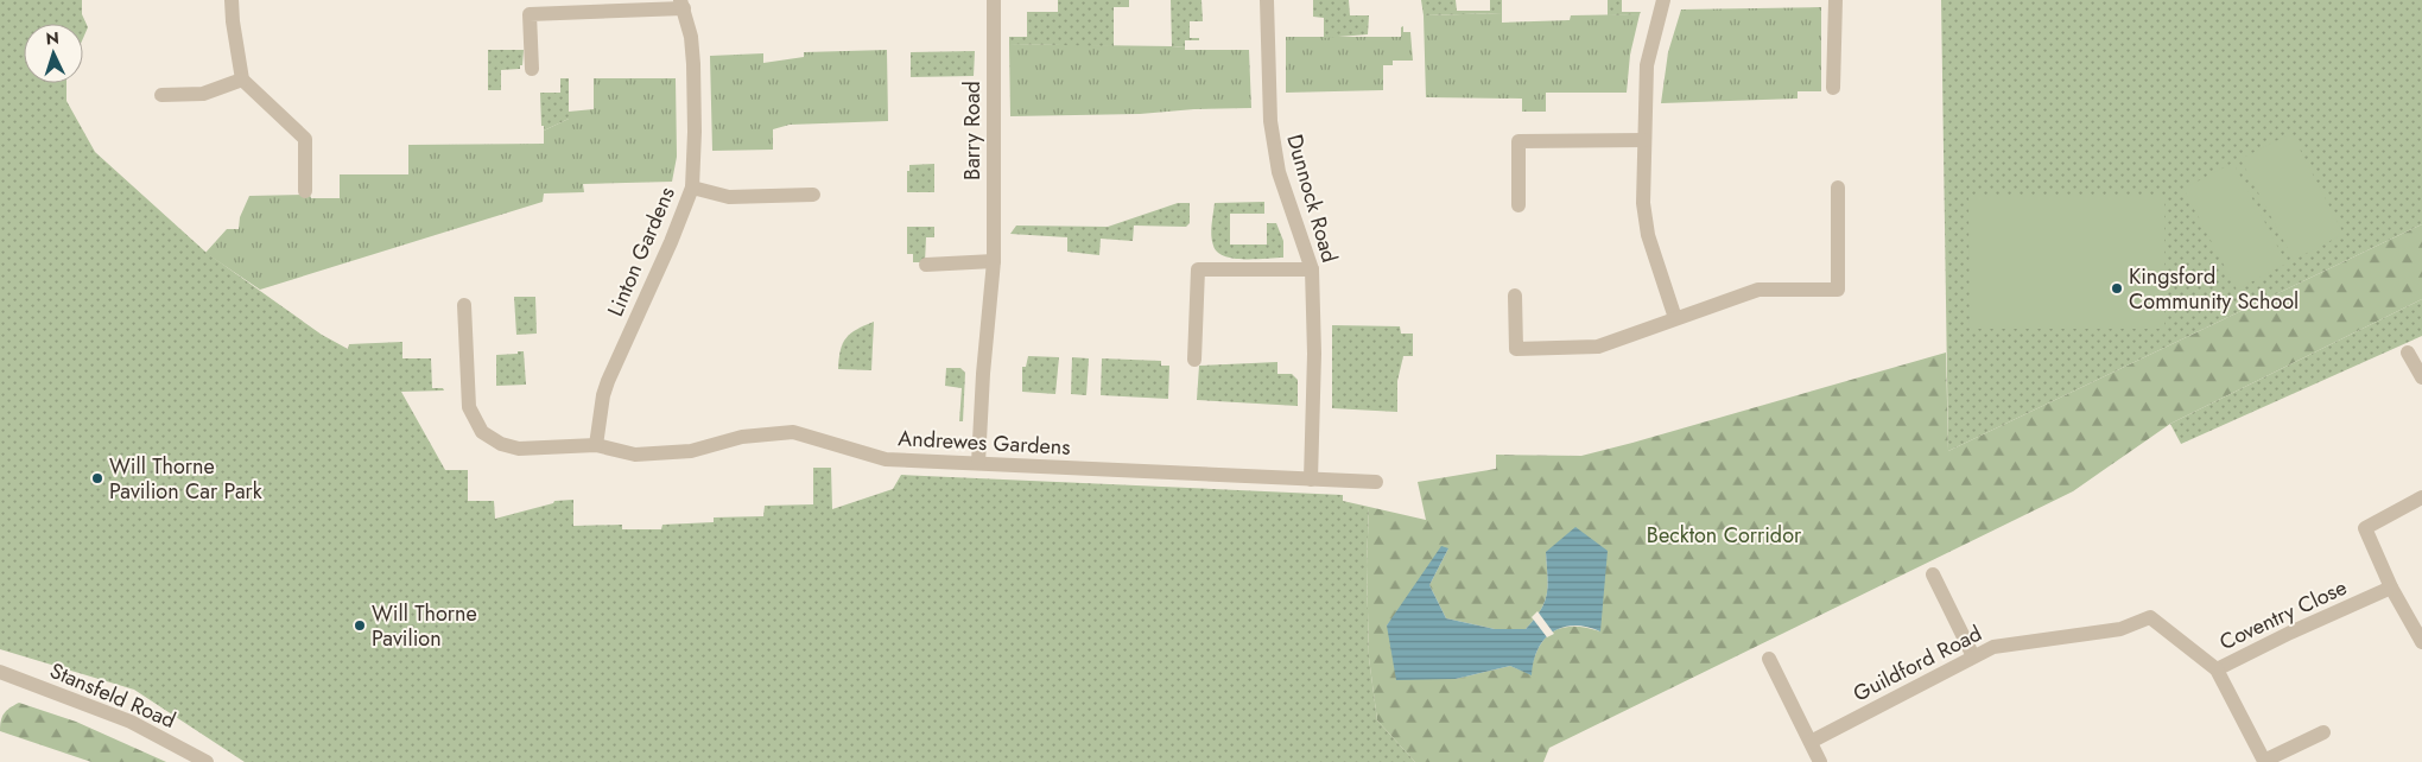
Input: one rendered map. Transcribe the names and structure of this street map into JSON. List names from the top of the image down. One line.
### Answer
{"streets":{"street":["Barry Road","Dunnock Road","Linton Gardens","Andrewes Gardens","Coventry Close","Guildford Road","Stansfeld Road"]},"crossings":[["Barry Road","Andrewes Gardens"],["Dunnock Road","Andrewes Gardens"],["Linton Gardens","Andrewes Gardens"],["Coventry Close","Guildford Road"]],"parks":["Beckton Corridor"],"places":["Kingsford Community School","Will Thorne Pavilion Car Park","Will Thorne Pavilion"],"north":"top"}
